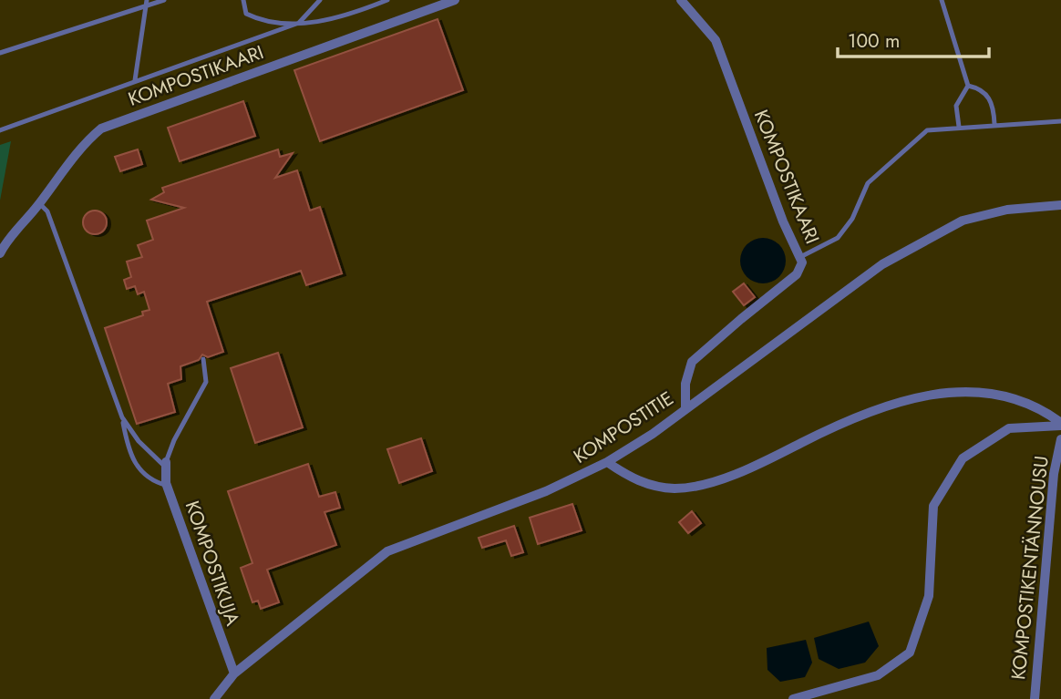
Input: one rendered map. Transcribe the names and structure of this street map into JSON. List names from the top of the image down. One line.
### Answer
{"streets":{"street":["KOMPOSTIKAARI","KOMPOSTITIE","KOMPOSTIKUJA","KOMPOSTIKENTÄNNOUSU"]},"crossings":[["KOMPOSTIKAARI","KOMPOSTITIE"],["KOMPOSTITIE","KOMPOSTIKUJA"]],"scale_bar":"100 m"}
